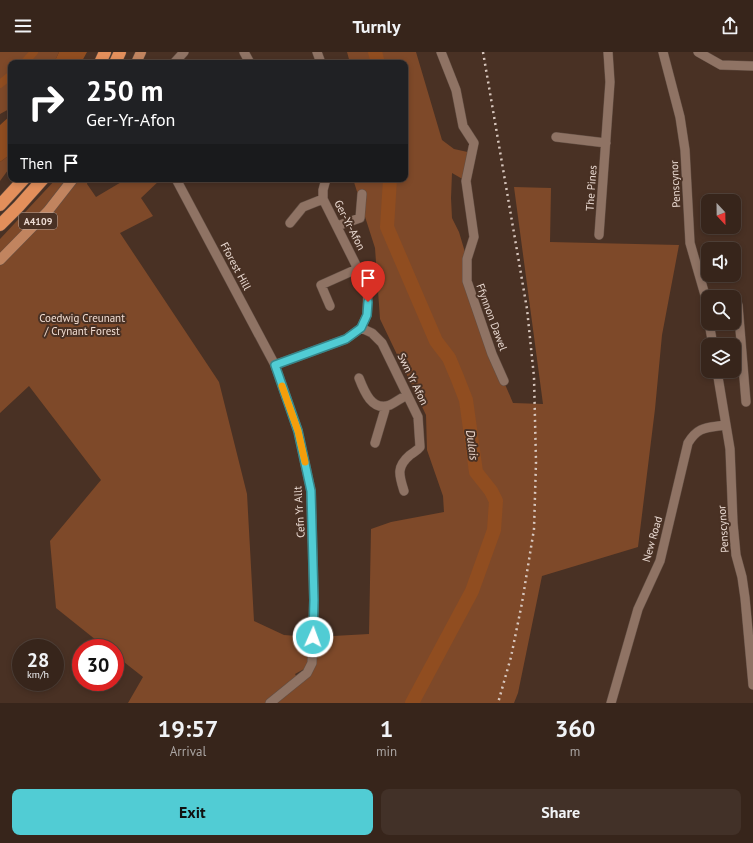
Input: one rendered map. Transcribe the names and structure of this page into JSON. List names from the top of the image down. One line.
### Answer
{"streets":{"main road":["A4109"],"street":["Penscynor","The Pines","Ger-Yr-Afon","Fforest Hill","Ffynnon Dawel","Swn Yr Afon","Cefn Yr Allt","New Road"]},"crossings":[["Penscynor","New Road"],["Ger-Yr-Afon","Swn Yr Afon"],["Fforest Hill","Cefn Yr Allt"]],"water":["Dulais"],"parks":["Coedwig Creunant / Crynant Forest"],"north":"bottom","page":{"header":"Turnly","turn":["250 m","Ger-Yr-Afon"],"then":"Then","speed":"28 km/h","limit":"30","eta":["19:57","Arrival","1","min","360","m"],"buttons":["Exit","Share"]}}
